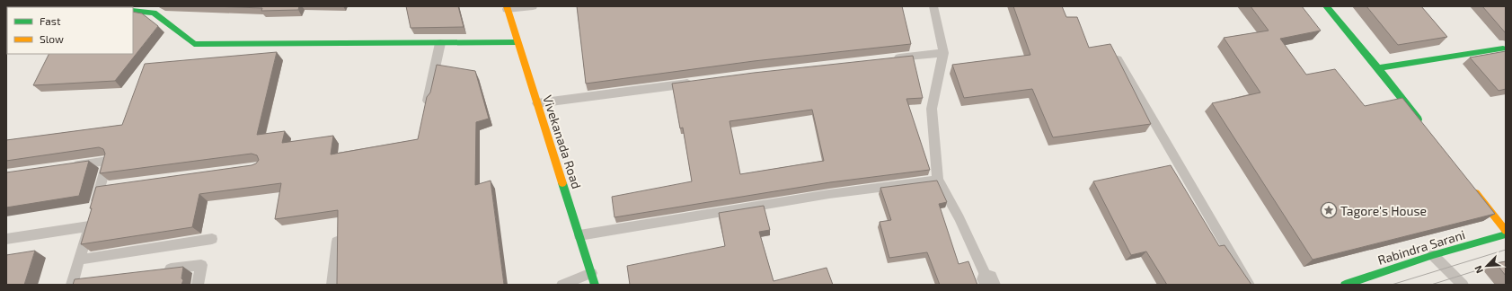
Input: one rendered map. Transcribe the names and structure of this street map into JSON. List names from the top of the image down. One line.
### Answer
{"streets":{"street":["Vivekanada Road","Rabindra Sarani"]},"places":{"place":["Tagore's House"]},"legend":["Fast","Slow"],"north":"bottom left"}
